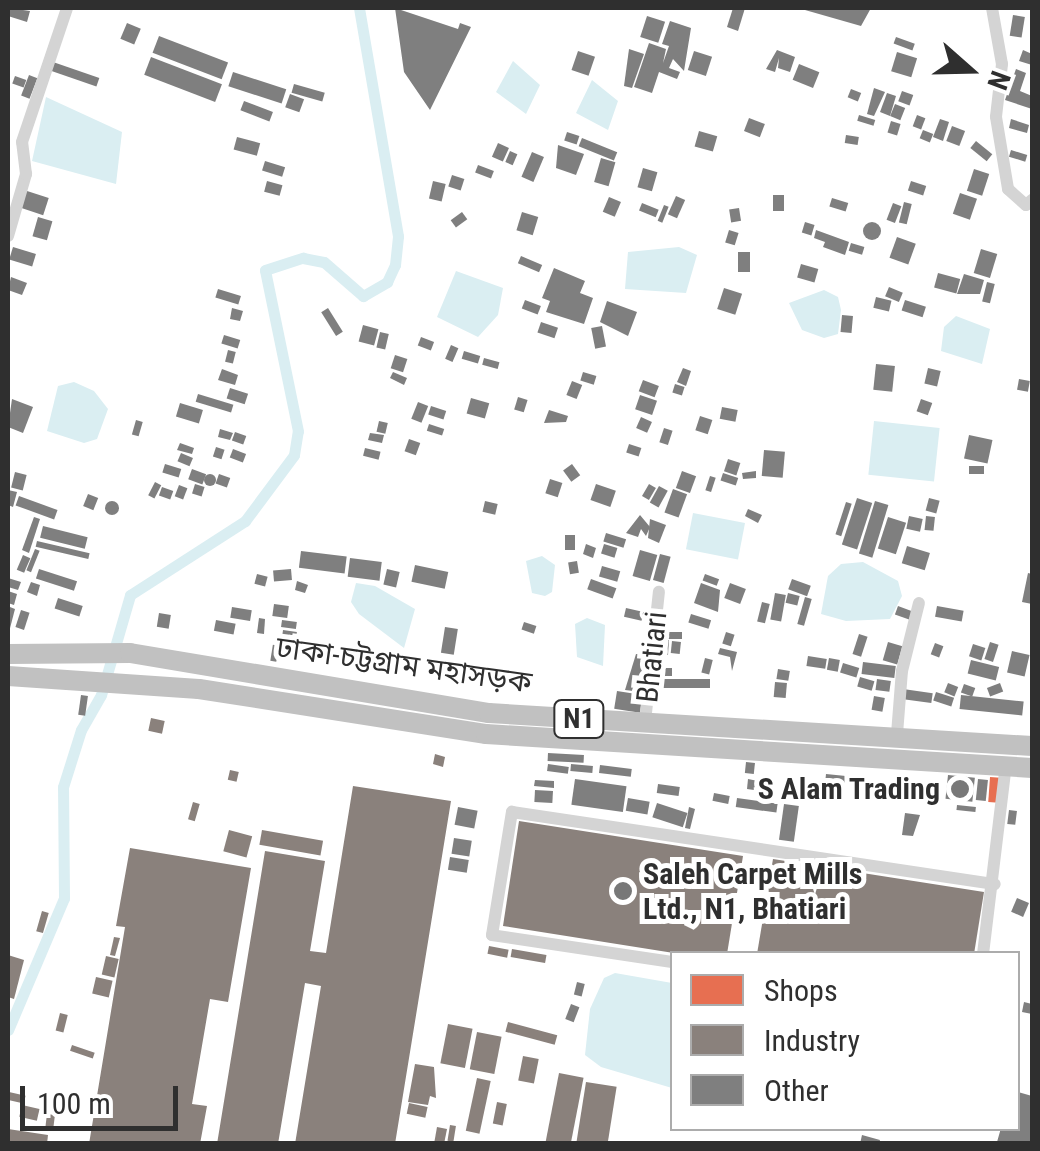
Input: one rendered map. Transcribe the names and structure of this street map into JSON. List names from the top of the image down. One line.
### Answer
{"streets":{"highway":["ঢাকা-চট্টগ্রাম মহাসড়ক","N1"],"street":["Bhatiari"]},"crossings":[["Bhatiari","ঢাকা-চট্টগ্রাম মহাসড়ক"]],"places":["S Alam Trading","Saleh Carpet Mills Ltd., N1, Bhatiari"],"legend":["Shops","Industry","Other"],"scale_bar":"100 m","north":"right"}
